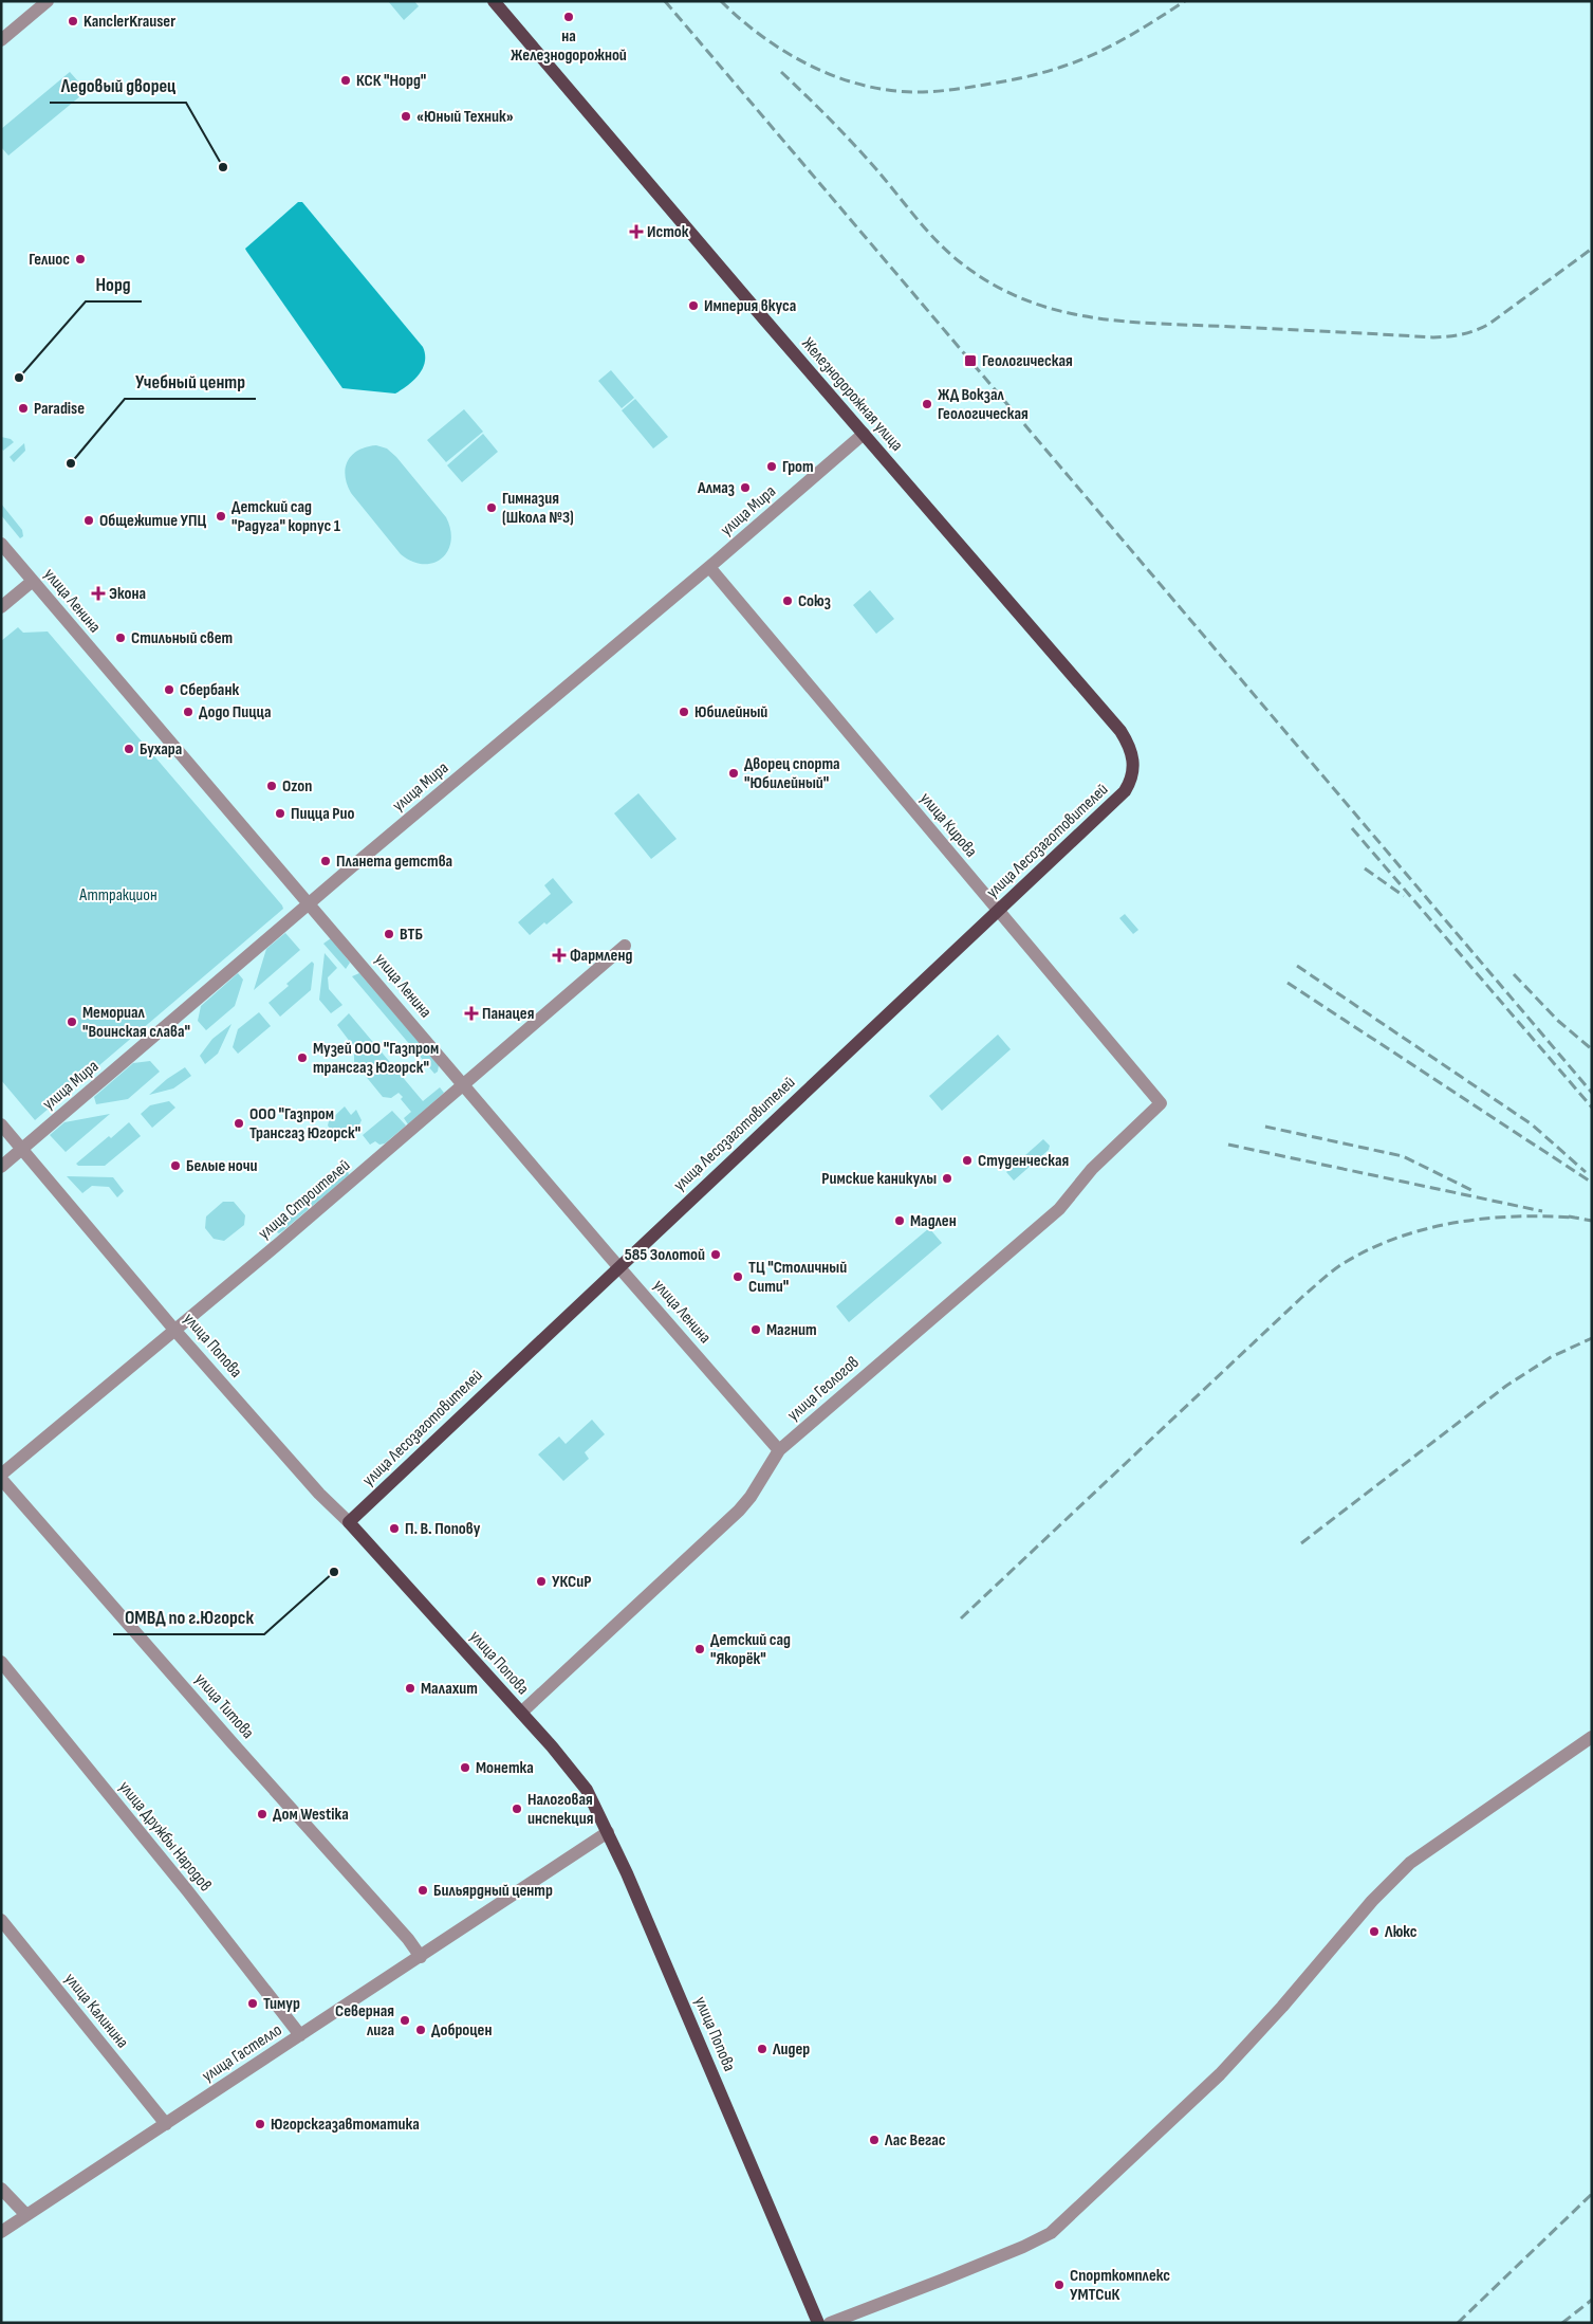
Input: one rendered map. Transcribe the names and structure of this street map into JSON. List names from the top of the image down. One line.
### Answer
{"streets":{"main road":["Железнодорожная улица","улица Лесозаготовителей","улица Попова"],"street":["улица Мира","улица Ленина","улица Кирова","улица Строителей","улица Геологов","улица Титова","улица Дружбы Народов","улица Калинина","улица Гастелло"]},"crossings":[["Железнодорожная улица","улица Мира"],["Железнодорожная улица","улица Лесозаготовителей"],["улица Мира","улица Ленина"],["улица Мира","улица Кирова"],["улица Мира","улица Попова"],["улица Ленина","улица Лесозаготовителей"],["улица Ленина","улица Строителей"],["улица Ленина","улица Геологов"],["улица Кирова","улица Лесозаготовителей"],["улица Кирова","улица Геологов"],["улица Лесозаготовителей","улица Попова"],["улица Строителей","улица Попова"],["улица Попова","улица Геологов"],["улица Попова","улица Гастелло"],["улица Титова","улица Гастелло"],["улица Дружбы Народов","улица Гастелло"],["улица Калинина","улица Гастелло"]],"parks":["Аттракцион"],"places":{"other":["на Железнодорожной","KanclerKrauser","КСК \"Норд\"","«Юный Техник»","Ледовый дворец","Гелиос","Империя вкуса","Норд","ЖД Вокзал Геологическая","Paradise","Учебный центр","Грот","Алмаз","Гимназия (Школа №3)","Детский сад \"Радуга\" корпус 1","Общежитие УПЦ","Союз","Стильный свет","Сбербанк","Додо Пицца","Юбилейный","Бухара","Дворец спорта \"Юбилейный\"","Ozon","Пицца Рио","Планета детства","ВТБ","Мемориал \"Воинская слава\"","Музей ООО \"Газпром трансгаз Югорск\"","ООО \"Газпром Трансгаз Югорск\"","Студенческая","Белые ночи","Римские каникулы","Мадлен","585 Золотой","ТЦ \"Столичный Сити\"","Магнит","П. В. Попову","ОМВД по г.Югорск","УКСиР","Детский сад \"Якорёк\"","Малахит","Монетка","Налоговая инспекция","Дом Westika","Бильярдный центр","Люкс","Тимур","Северная лига","Доброцен","Лидер","Югорскгазавтоматика","Лас Вегас","Спорткомплекс УМТСиК"],"health":["Исток","Экона","Фармленд","Панацея"],"transit":["Геологическая"]}}
